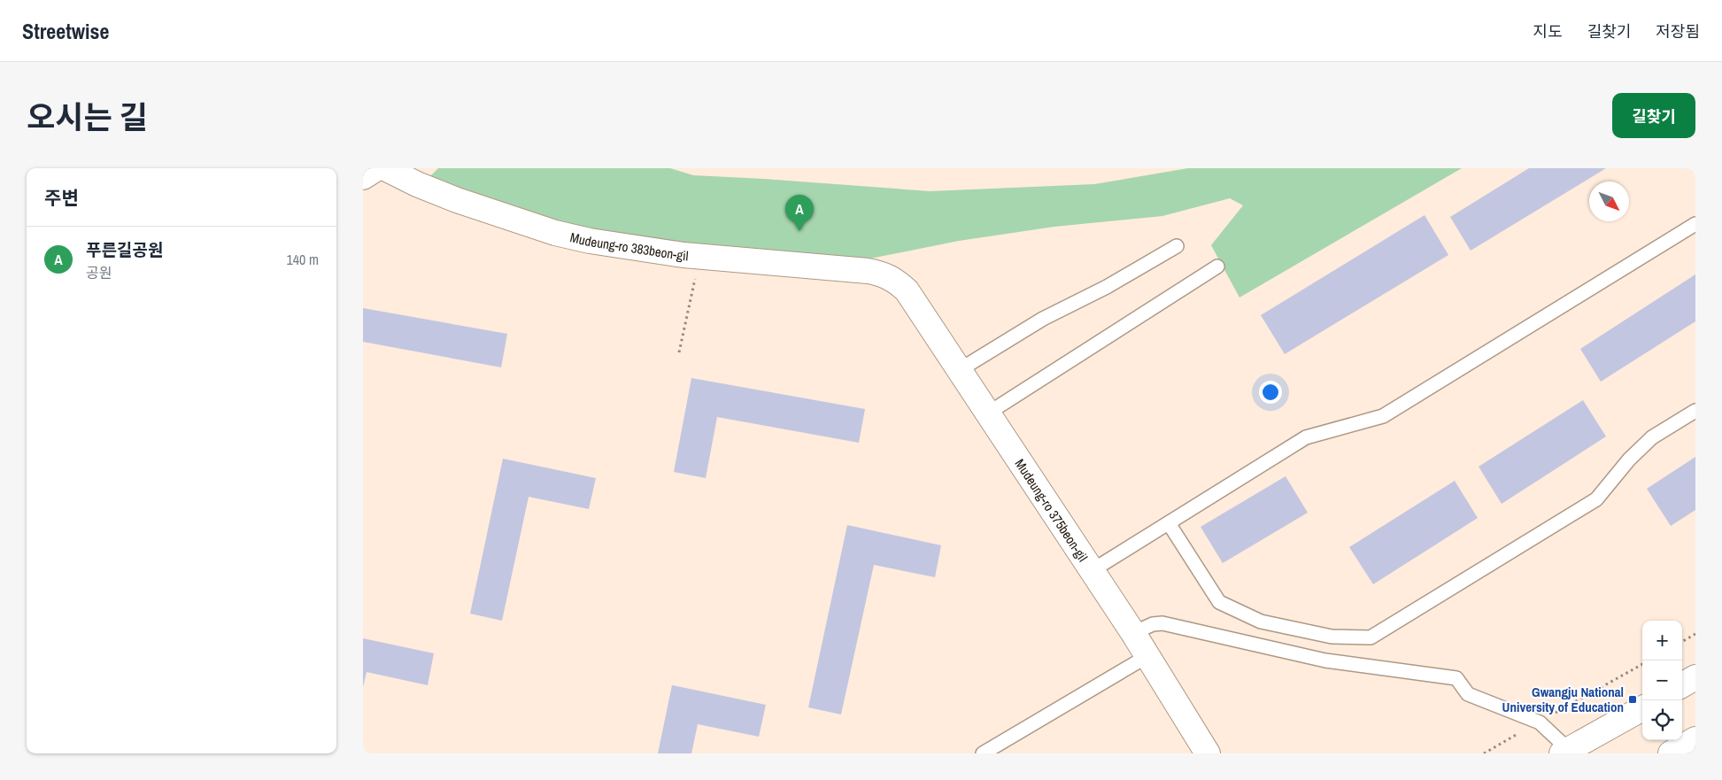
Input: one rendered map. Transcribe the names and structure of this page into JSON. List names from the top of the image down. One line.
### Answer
{"streets":{"street":["Mudeung-ro 383beon-gil","Mudeung-ro 375beon-gil"]},"crossings":[["Mudeung-ro 383beon-gil","Mudeung-ro 375beon-gil"]],"places":{"transit":["Gwangju National University of Education"]},"north":"bottom right","page":{"header":"Streetwise","nav":["지도","길찾기","저장됨"],"title":"오시는 길","buttons":"길찾기","heading":"주변","pins":"A","list":[{"mark":"A","name":"푸른길공원","note":"공원","value":"140 m"}],"map_buttons":["+","−"]}}
